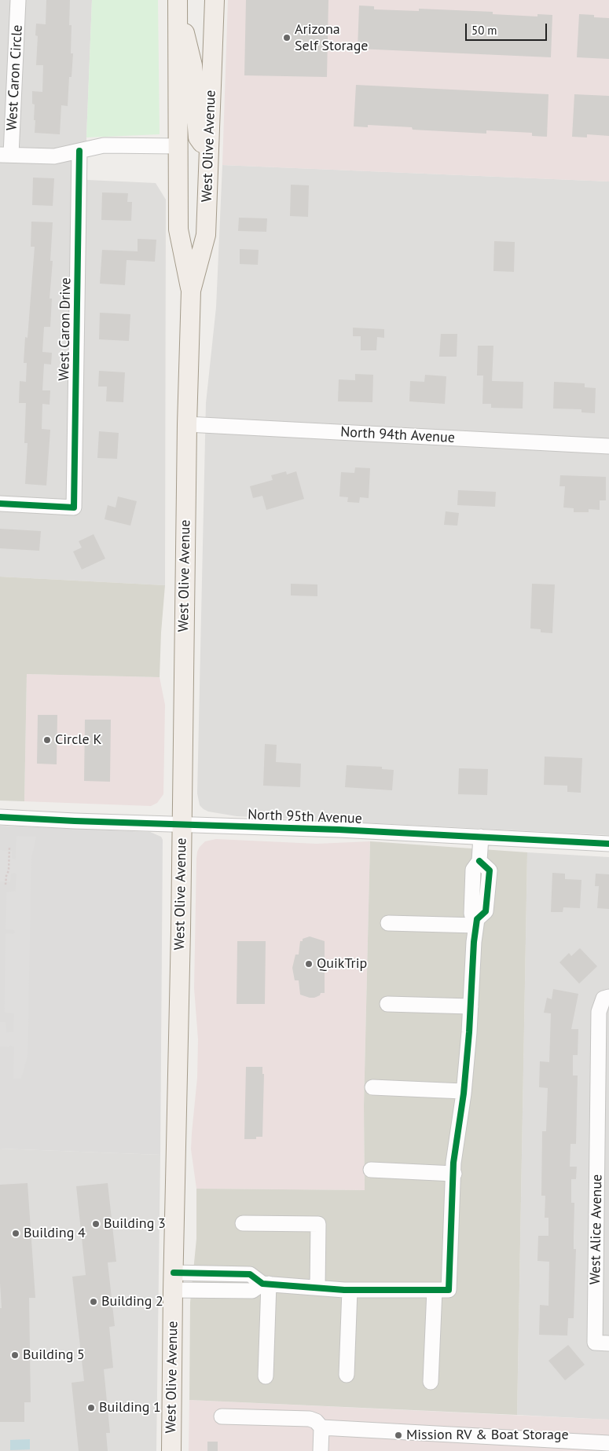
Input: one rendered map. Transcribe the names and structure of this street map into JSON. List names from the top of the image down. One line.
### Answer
{"streets":{"main road":["West Olive Avenue"],"street":["West Caron Circle","West Caron Drive","North 94th Avenue","North 95th Avenue","West Alice Avenue"]},"crossings":[["West Olive Avenue","North 94th Avenue"],["West Olive Avenue","North 95th Avenue"]],"places":["Arizona Self Storage","Circle K","QuikTrip","Building 3","Building 4","Building 2","Building 5","Building 1","Mission RV & Boat Storage"],"scale_bar":"50 m"}
